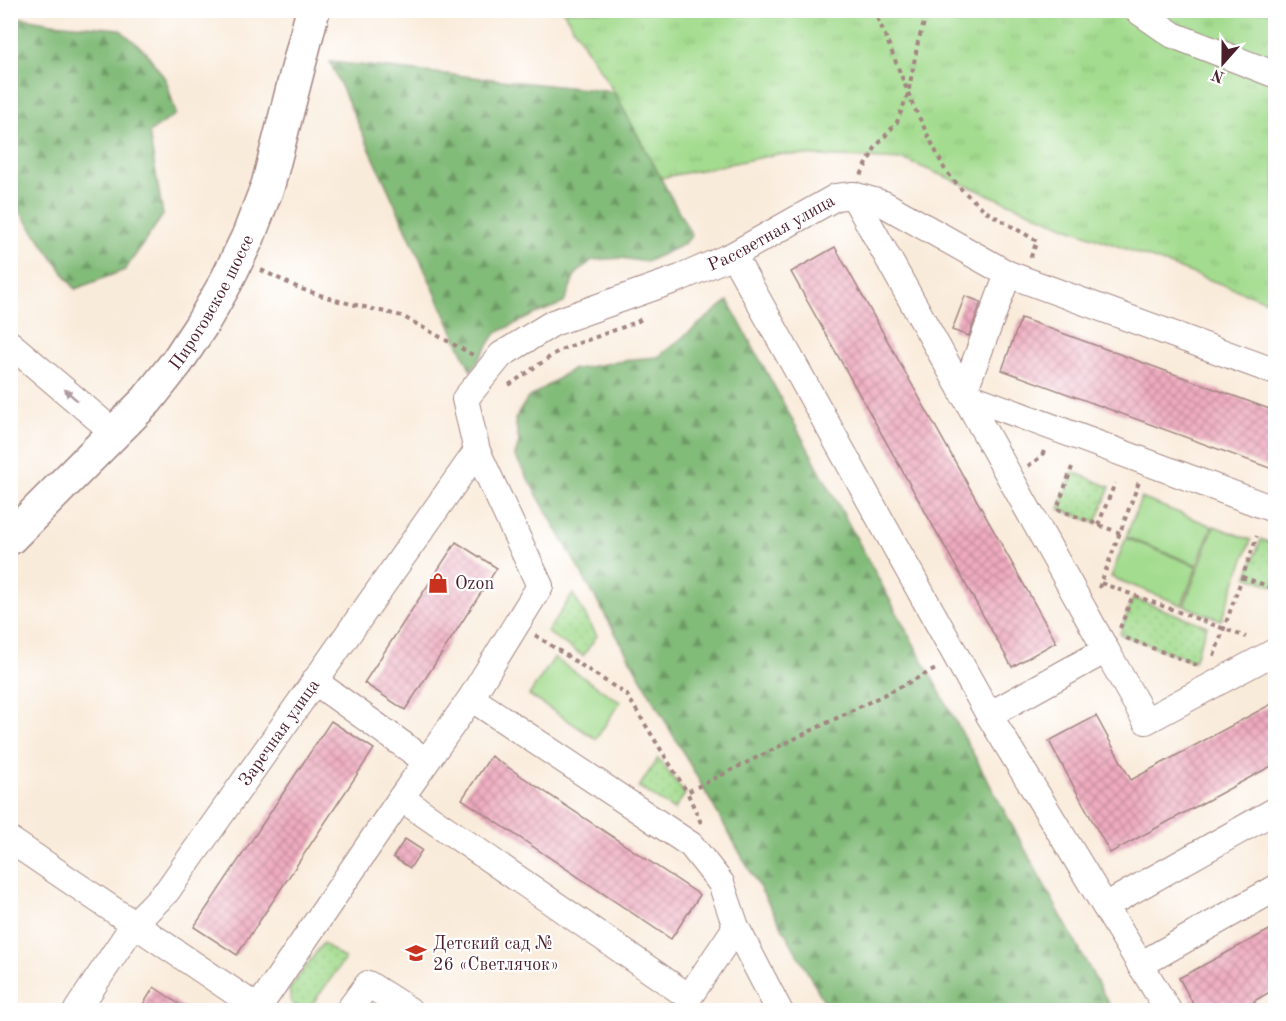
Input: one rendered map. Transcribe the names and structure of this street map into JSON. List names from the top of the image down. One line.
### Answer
{"streets":{"main road":["Пироговское шоссе"],"street":["Рассветная улица","Заречная улица"]},"crossings":[["Рассветная улица","Заречная улица"]],"places":{"shop":["Ozon"],"school or university":["Детский сад № 26 «Светлячок»"]},"north":"bottom"}
